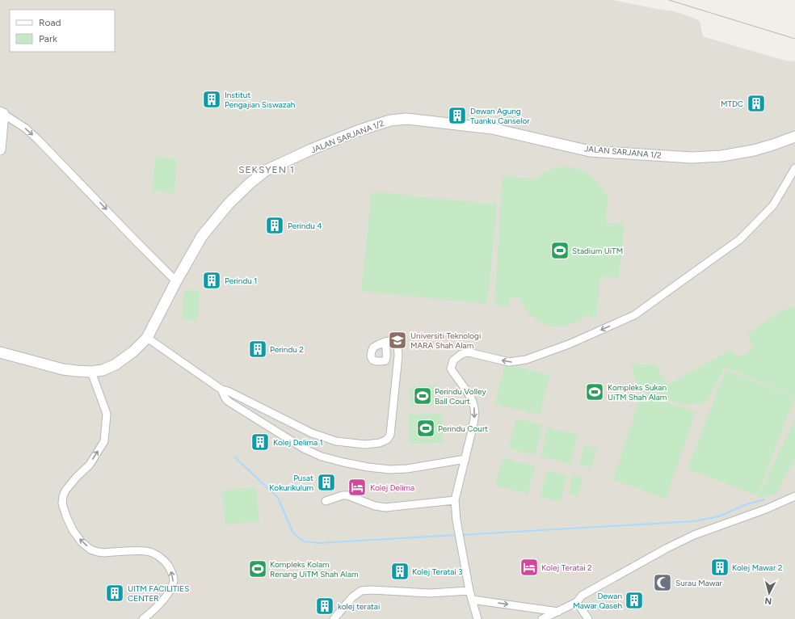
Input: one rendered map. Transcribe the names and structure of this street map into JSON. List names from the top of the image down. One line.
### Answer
{"streets":{"street":["JALAN SARJANA 1/2"]},"districts":["SEKSYEN 1"],"places":{"building":["Institut Pengajian Siswazah","MTDC","Dewan Agung Tuanku Canselor","Perindu 4","Perindu 1","Perindu 2","Kolej Delima 1","Pusat Kokurikulum","Kolej Mawar 2","Kolej Teratai 3","UITM FACILITIES CENTER","Dewan Mawar Qaseh","kolej teratai"],"sports":["Stadium UiTM","Kompleks Sukan UiTM Shah Alam","Perindu Volley Ball Court","Perindu Court","Kompleks Kolam Renang UiTM Shah Alam"],"school or university":["Universiti Teknologi MARA Shah Alam"],"hotel":["Kolej Delima","Kolej Teratai 2"],"mosque":["Surau Mawar"]},"legend":["Road","Park"],"north":"bottom"}
